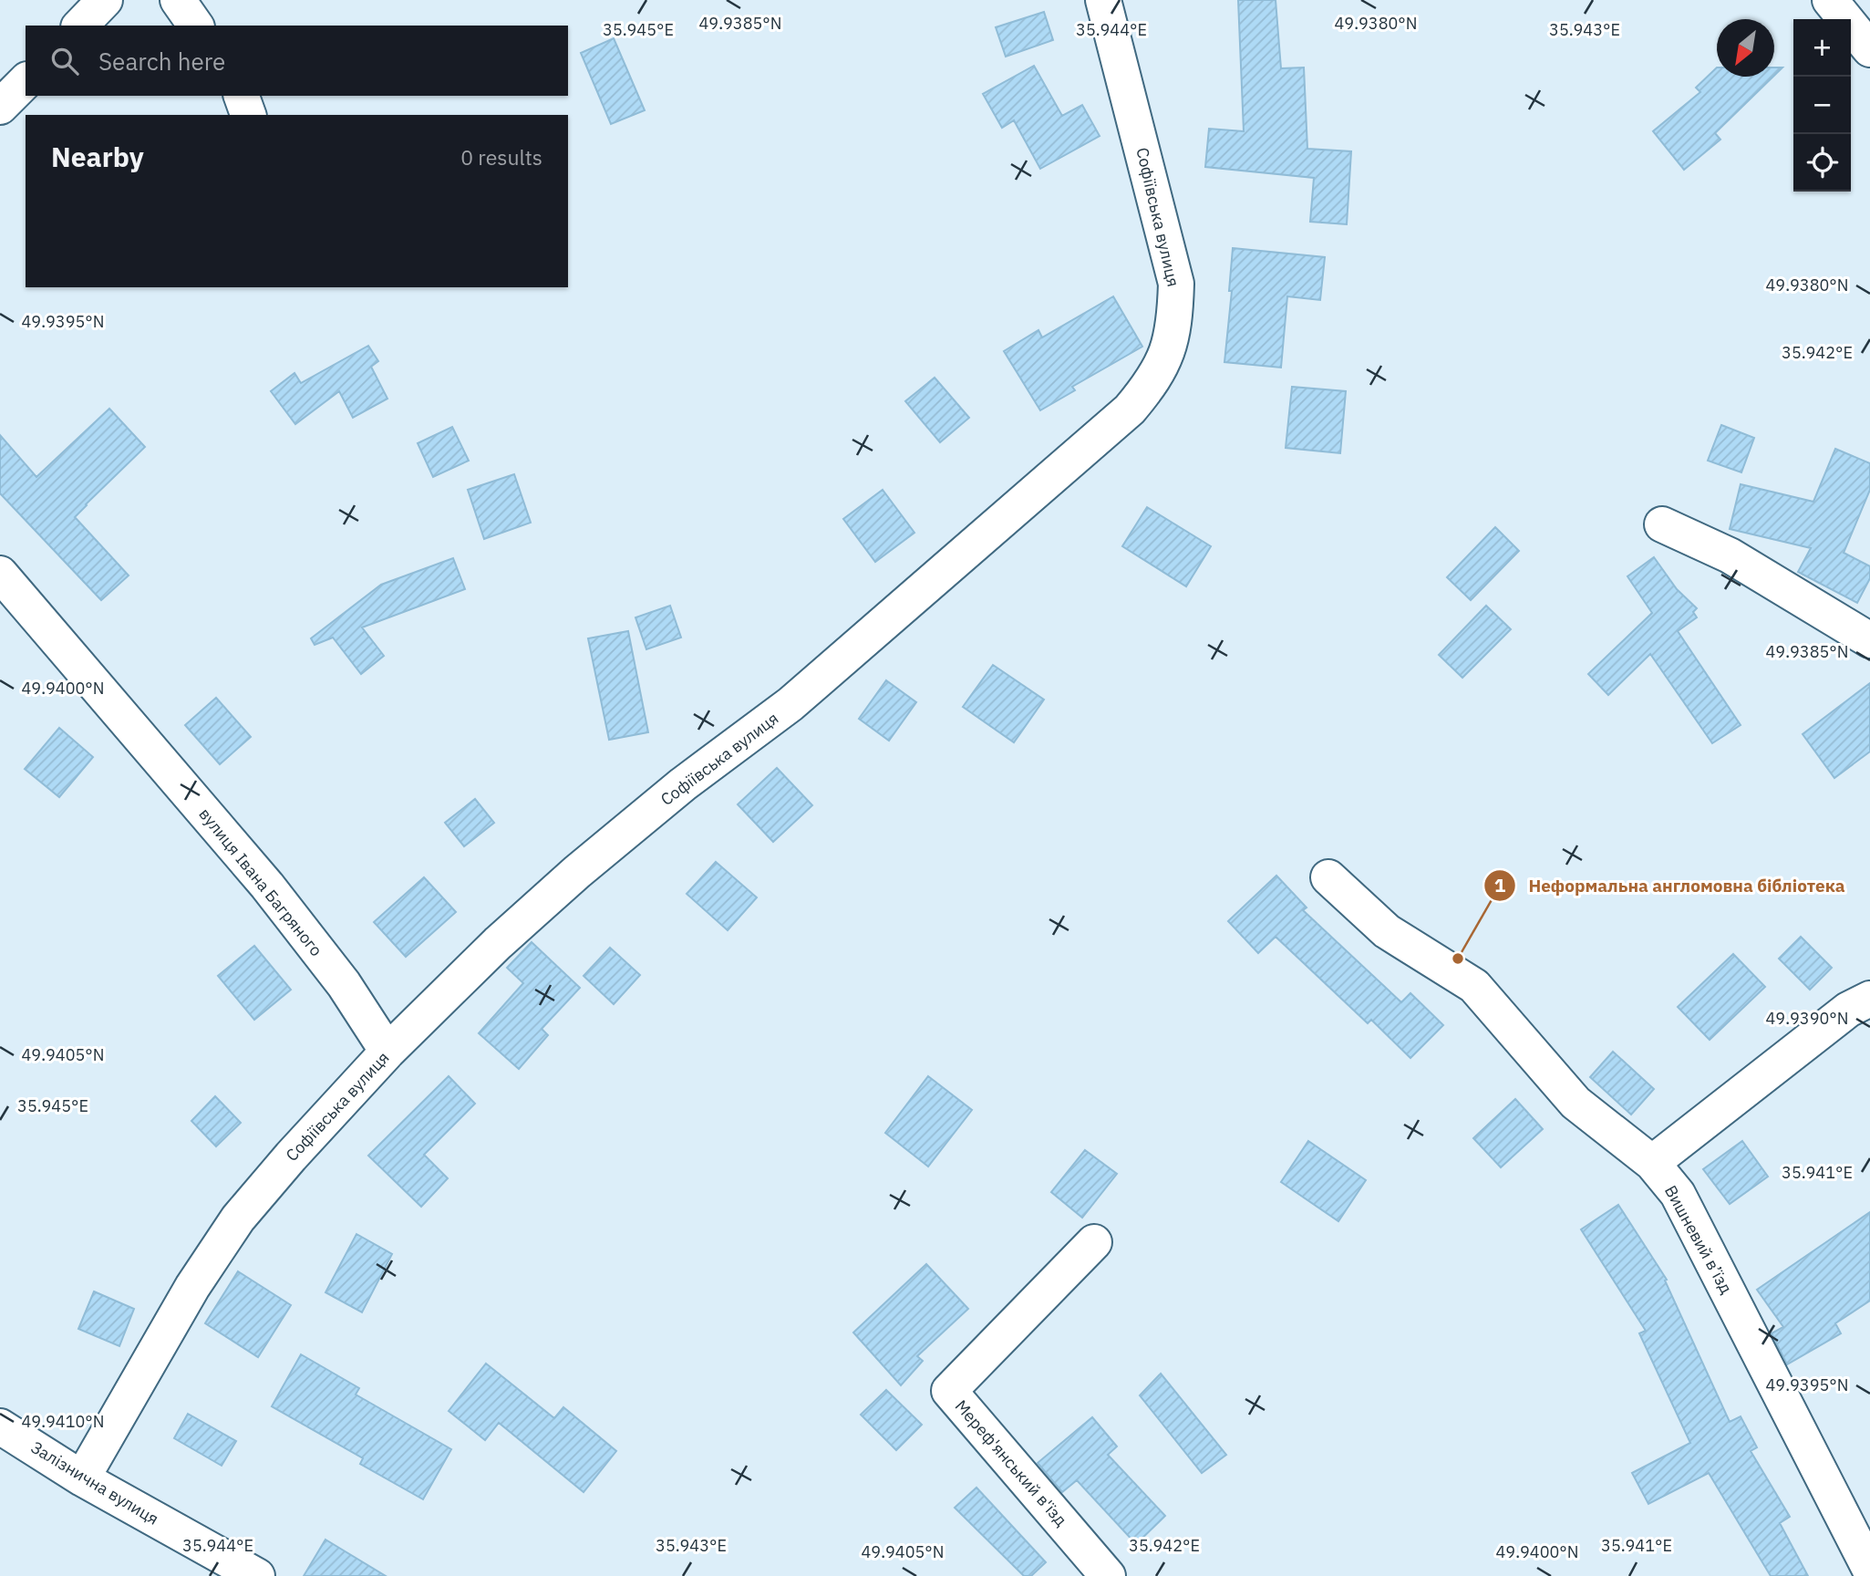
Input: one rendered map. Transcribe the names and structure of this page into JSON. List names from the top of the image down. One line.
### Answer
{"streets":{"street":["Софіївська вулиця","вулиця Івана Багряного","Вишневий в’їзд","Мереф'янський в'їзд","Залізнична вулиця"]},"crossings":[["Софіївська вулиця","вулиця Івана Багряного"],["Софіївська вулиця","Залізнична вулиця"]],"places":["Неформальна англомовна бібліотека"],"north":"bottom left","page":{"map_buttons":["+","−"],"search":"Search here","heading":["Nearby","0 results"]},"coordinates":["49.9385°N","49.9380°N","35.945°E","35.944°E","35.943°E","49.9395°N","35.942°E","49.9400°N","49.9390°N","49.9405°N","35.941°E","49.9410°N"]}
